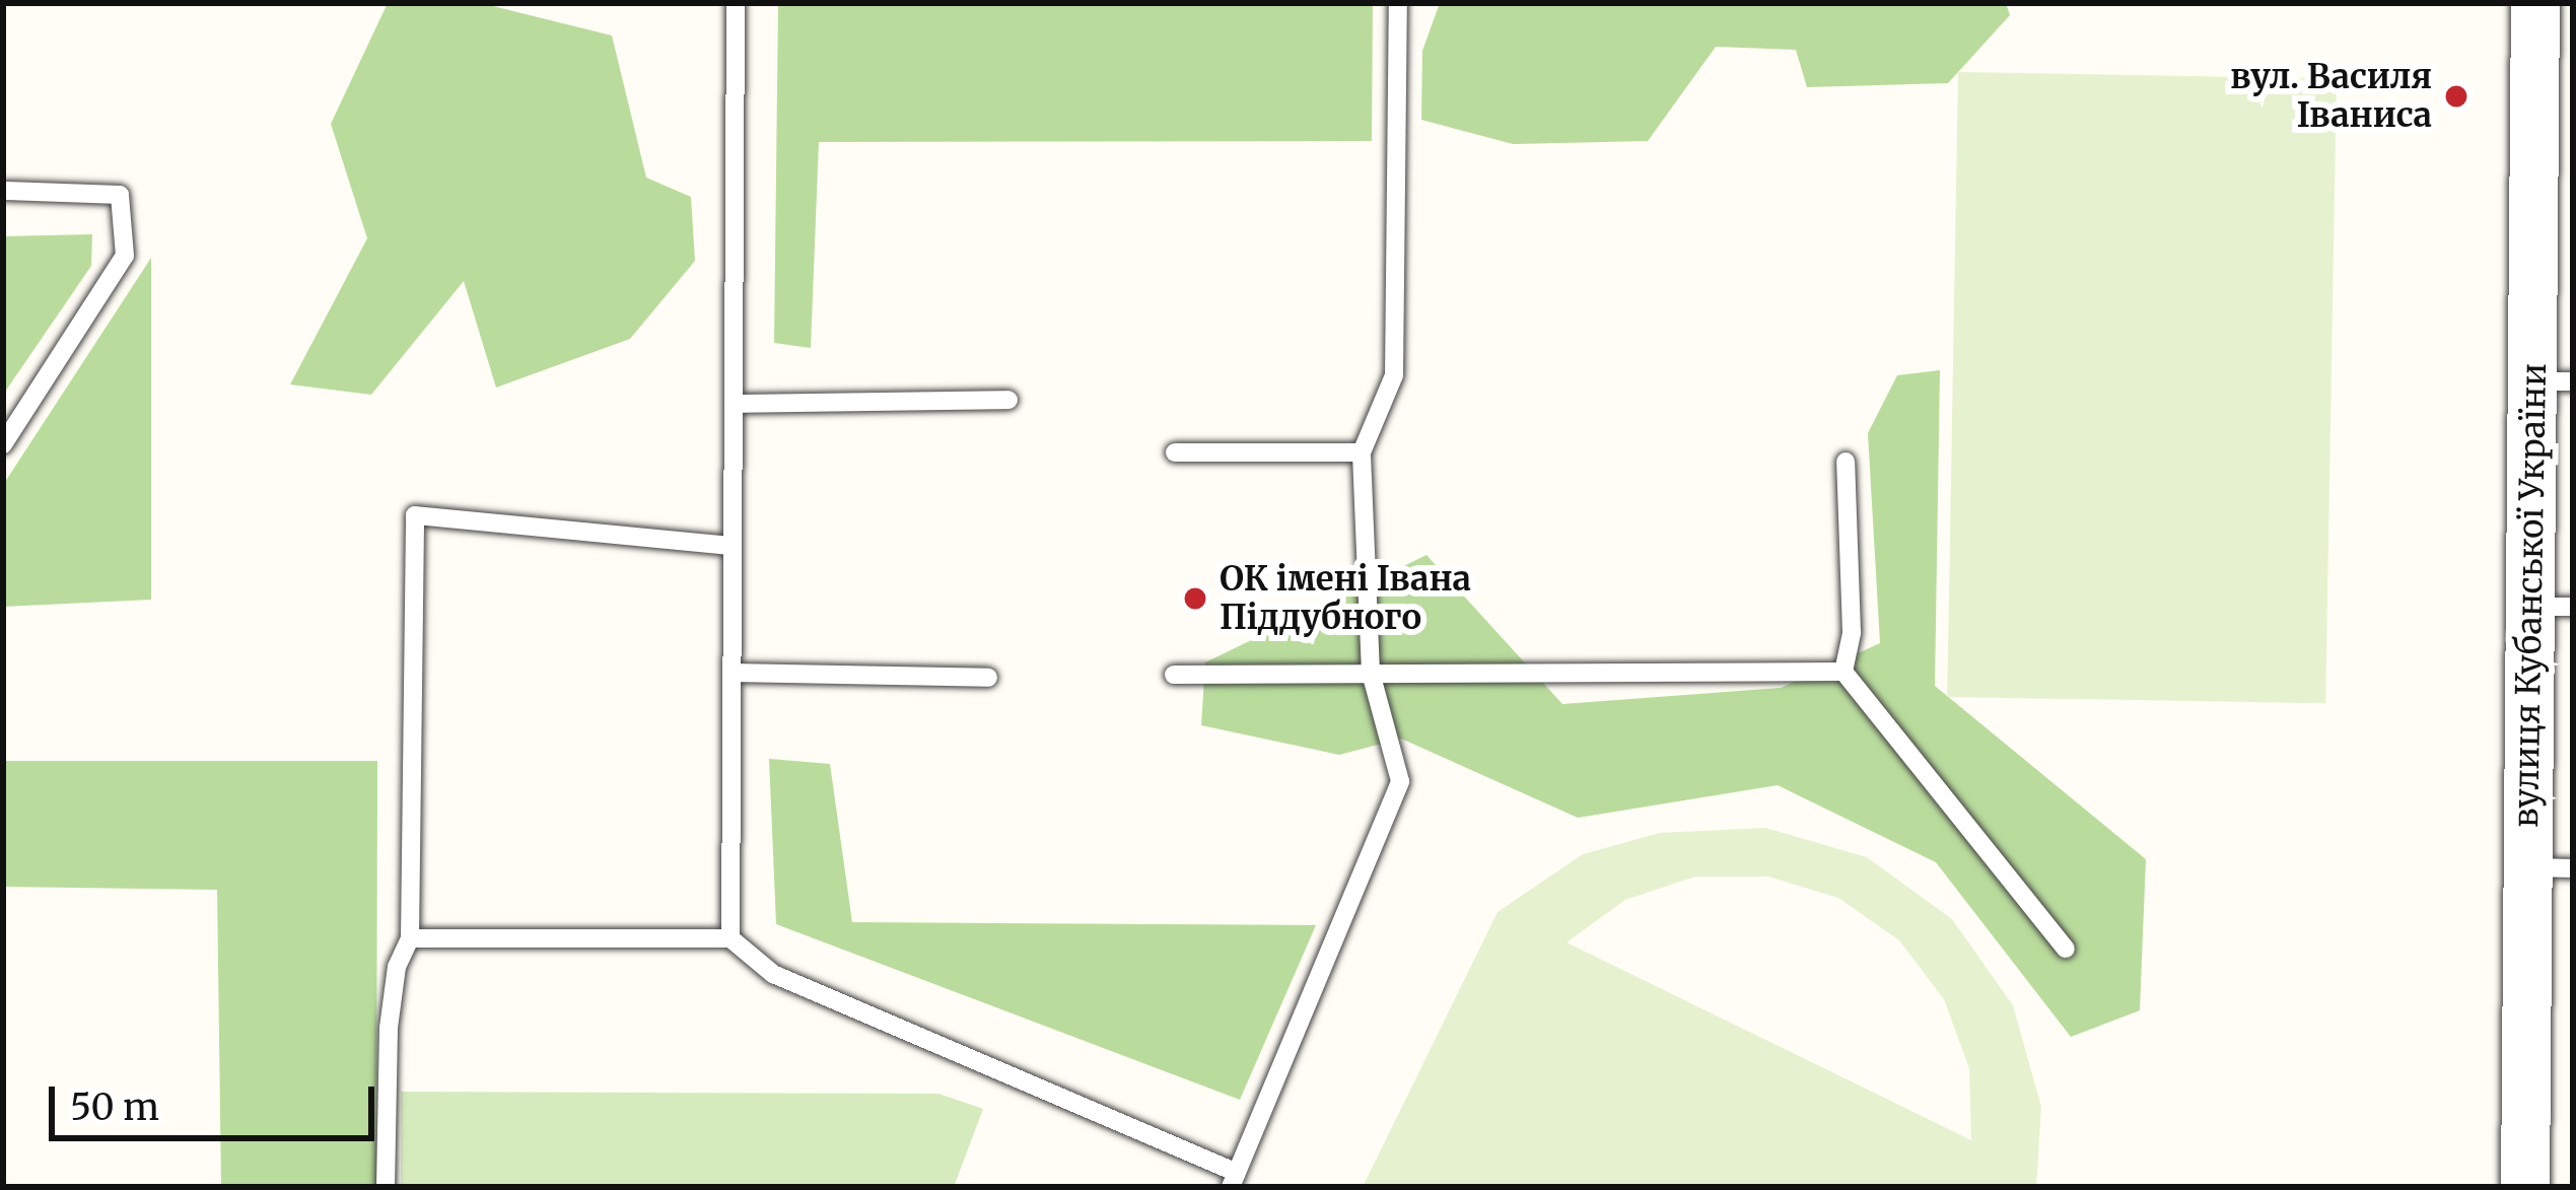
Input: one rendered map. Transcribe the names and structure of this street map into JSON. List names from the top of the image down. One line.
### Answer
{"streets":{"street":["вулиця Кубанської України"]},"places":["вул. Василя Іваниса","ОК імені Івана Піддубного"],"scale_bar":"50 m"}
